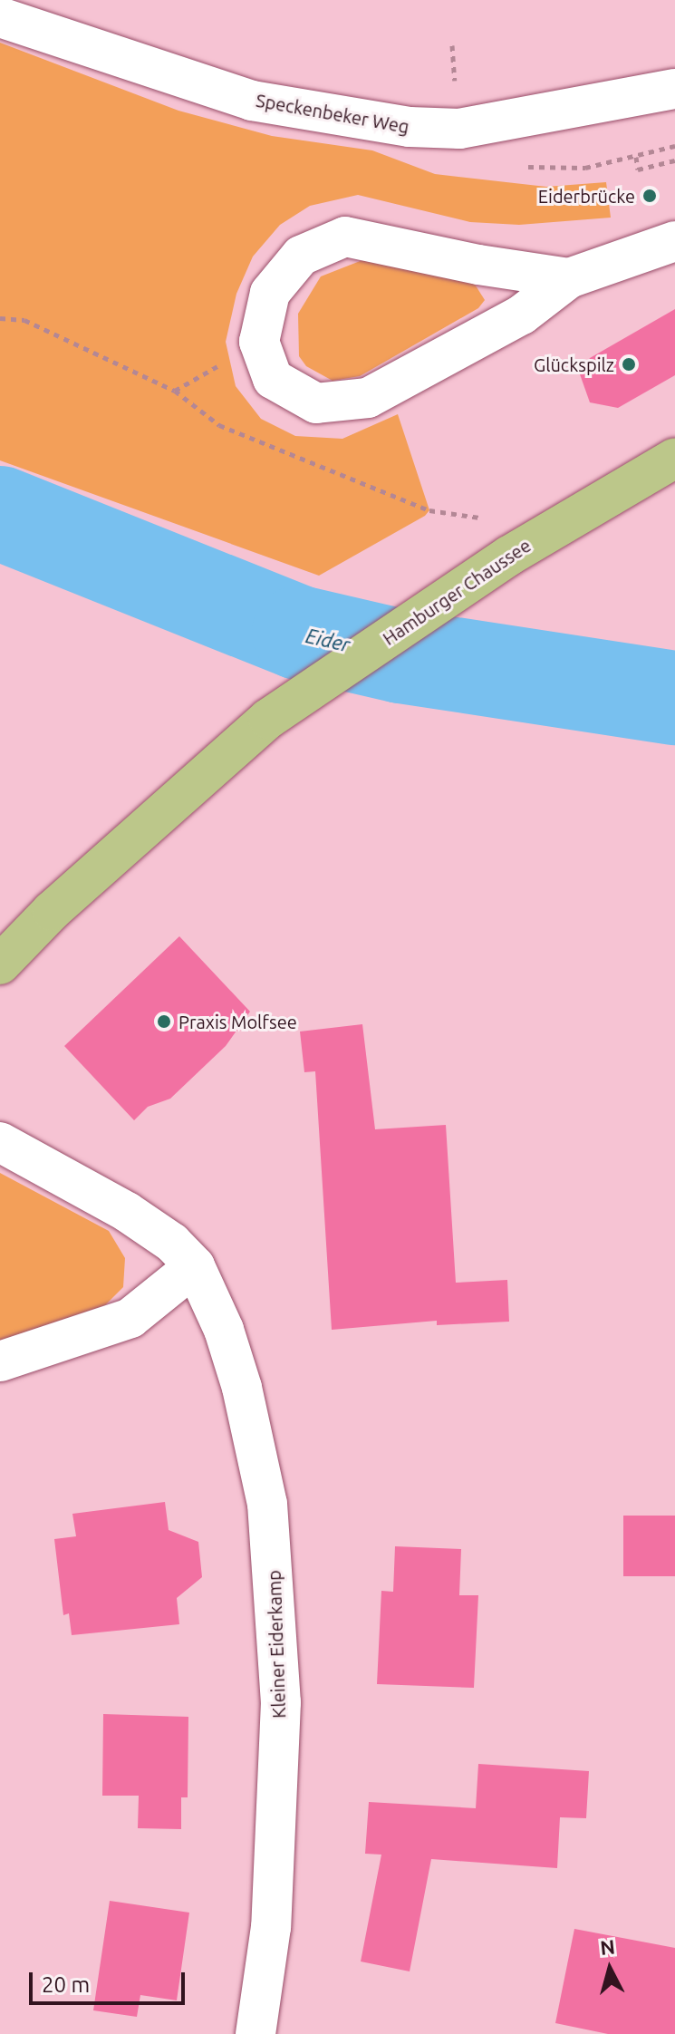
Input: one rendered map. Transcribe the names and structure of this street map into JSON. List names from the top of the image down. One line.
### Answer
{"streets":{"main road":["Hamburger Chaussee"],"street":["Speckenbeker Weg","Kleiner Eiderkamp"]},"water":["Eider"],"places":["Eiderbrücke","Glückspilz","Praxis Molfsee"],"scale_bar":"20 m","north":"top"}
